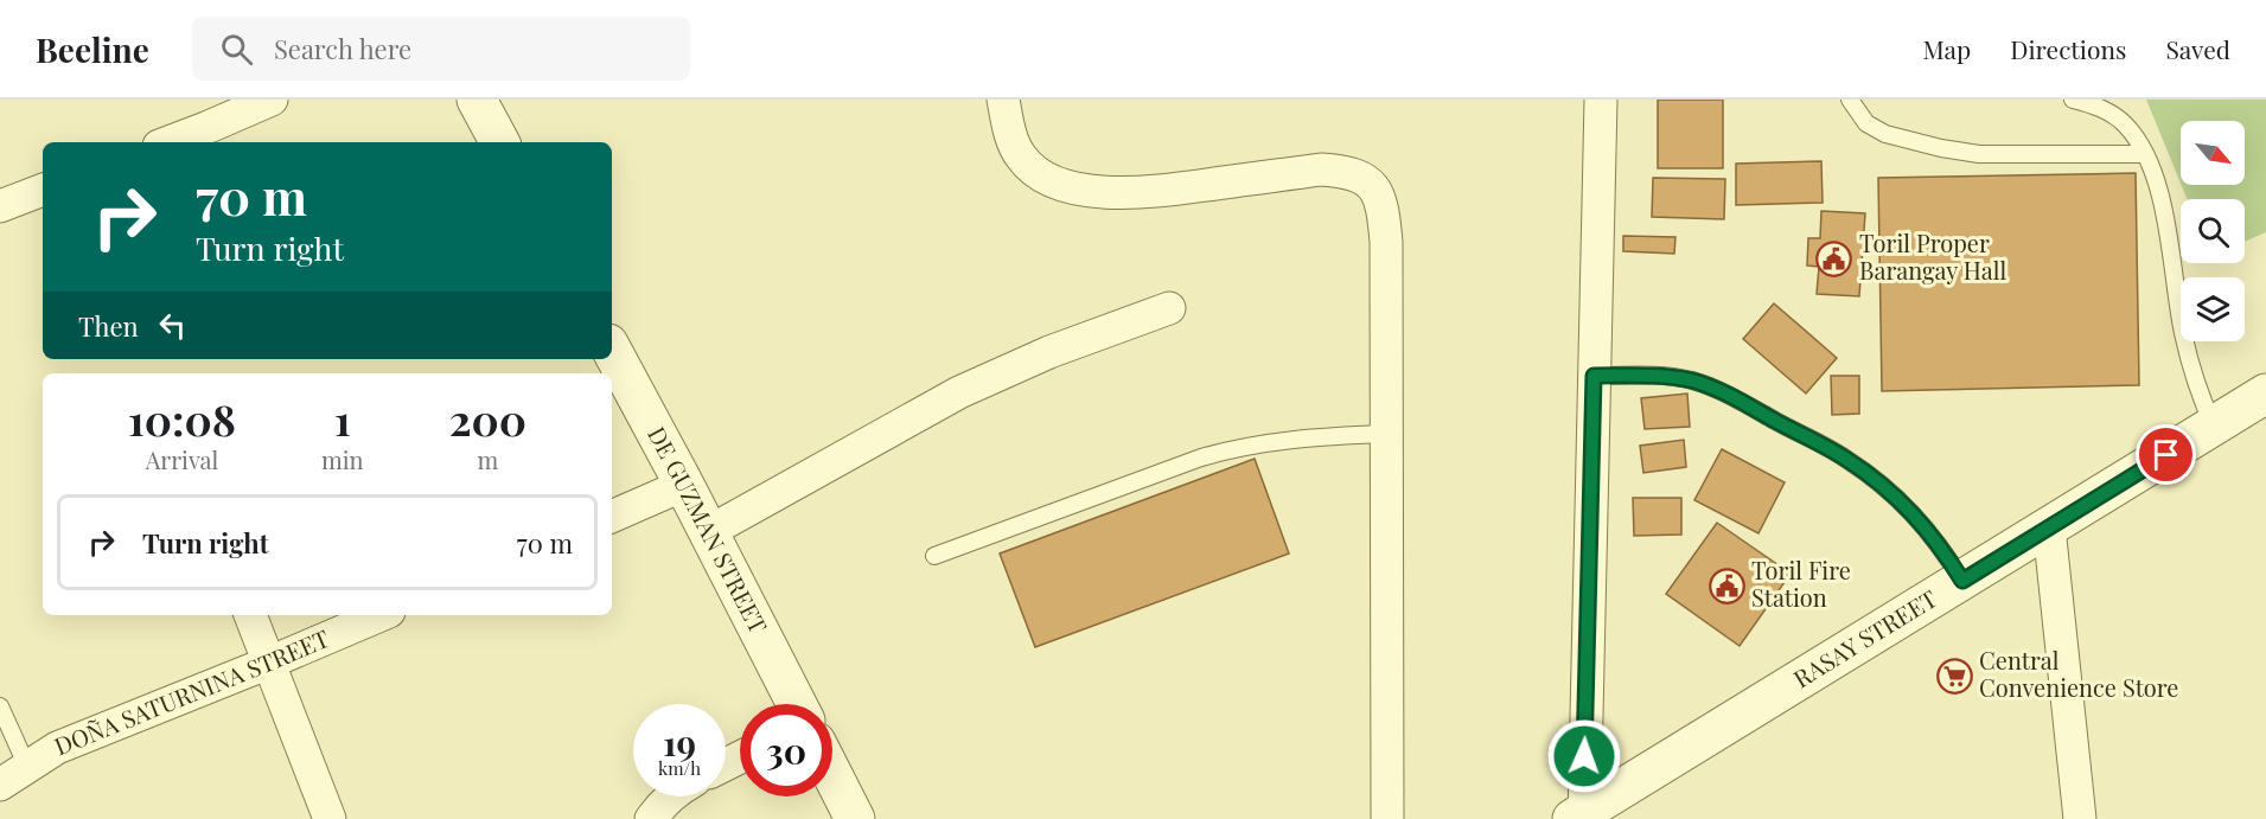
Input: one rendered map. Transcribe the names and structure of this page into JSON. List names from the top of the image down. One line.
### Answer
{"streets":{"street":["DE GUZMAN STREET","RASAY STREET","DOÑA SATURNINA STREET"]},"places":{"public building":["Toril Proper Barangay Hall","Toril Fire Station"],"supermarket":["Central Convenience Store"]},"north":"bottom right","page":{"header":"Beeline","search":"Search here","nav":["Map","Directions","Saved"],"turn":["70 m","Turn right"],"then":"Then","eta":["10:08","Arrival","1","min","200","m"],"list":[{"name":"Turn right","value":"70 m"}],"speed":"19 km/h","limit":"30"}}
